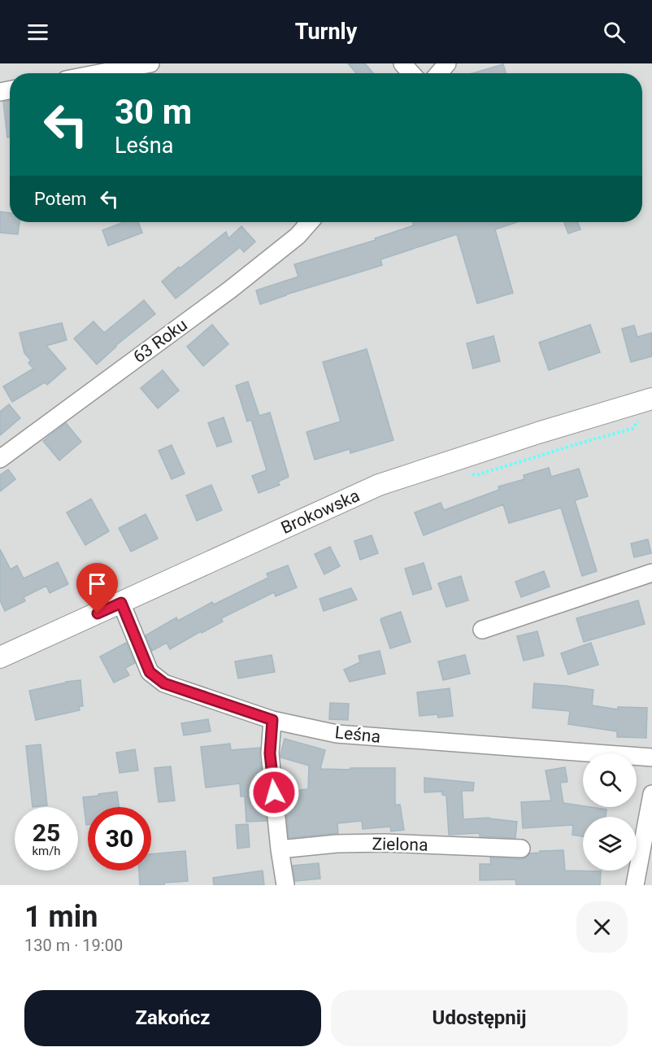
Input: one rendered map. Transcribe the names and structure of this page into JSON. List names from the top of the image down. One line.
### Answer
{"streets":{"street":["63 Roku","Brokowska","Leśna","Zielona"]},"crossings":[["Brokowska","Leśna"]],"page":{"header":"Turnly","turn":["30 m","Leśna"],"then":"Potem","speed":"25 km/h","limit":"30","heading":["1 min","130 m · 19:00"],"buttons":["Zakończ","Udostępnij"]}}
